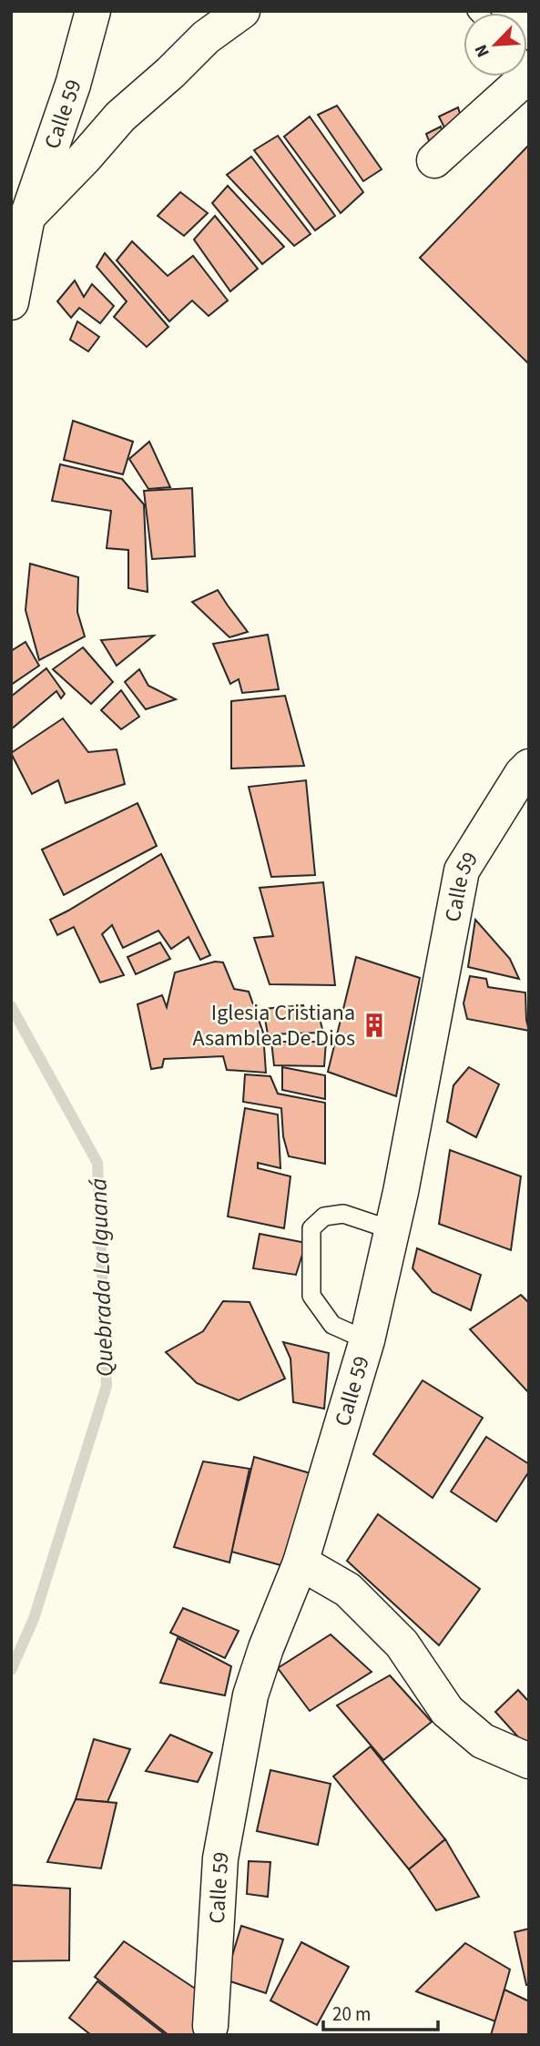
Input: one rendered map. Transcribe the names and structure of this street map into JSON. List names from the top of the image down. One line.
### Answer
{"streets":{"main road":["Calle 59"]},"water":["Quebrada La Iguaná"],"places":{"building":["Iglesia Cristiana Asamblea De Dios"]},"scale_bar":"20 m","north":"bottom left"}
